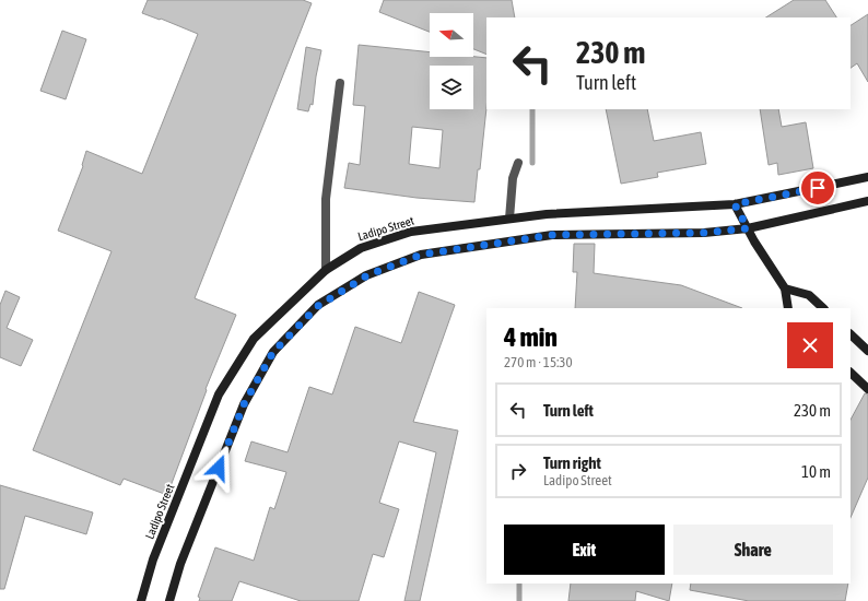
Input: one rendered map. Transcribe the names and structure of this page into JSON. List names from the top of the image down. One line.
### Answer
{"streets":{"main road":["Ladipo Street"]},"north":"left","page":{"turn":["230 m","Turn left"],"heading":["4 min","270 m · 15:30"],"list":[{"name":"Turn left","value":"230 m"},{"name":"Turn right","note":"Ladipo Street","value":"10 m"}],"buttons":["Exit","Share"]}}
